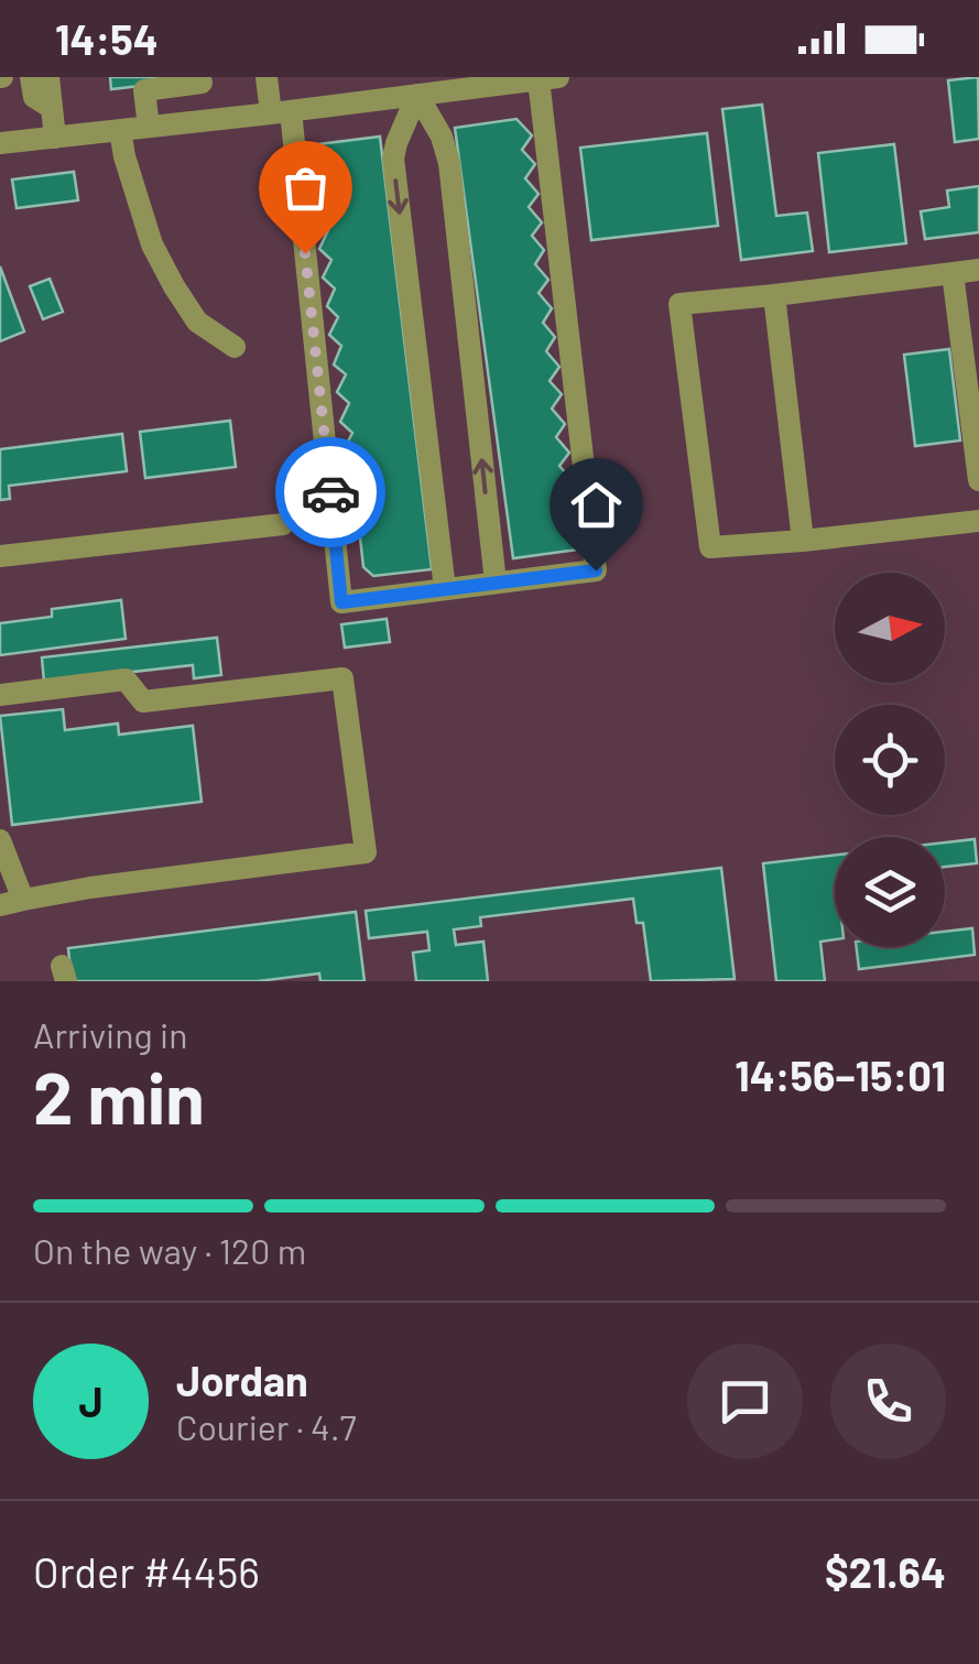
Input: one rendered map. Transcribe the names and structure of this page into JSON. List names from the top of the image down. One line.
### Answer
{"north":"right","page":{"status":"14:54","heading":["2 min","Arriving in","14:56–15:01"],"panel":["Jordan","Courier · 4.7","Order #4456","$21.64"],"bar":"On the way · 120 m","round":"J"}}
